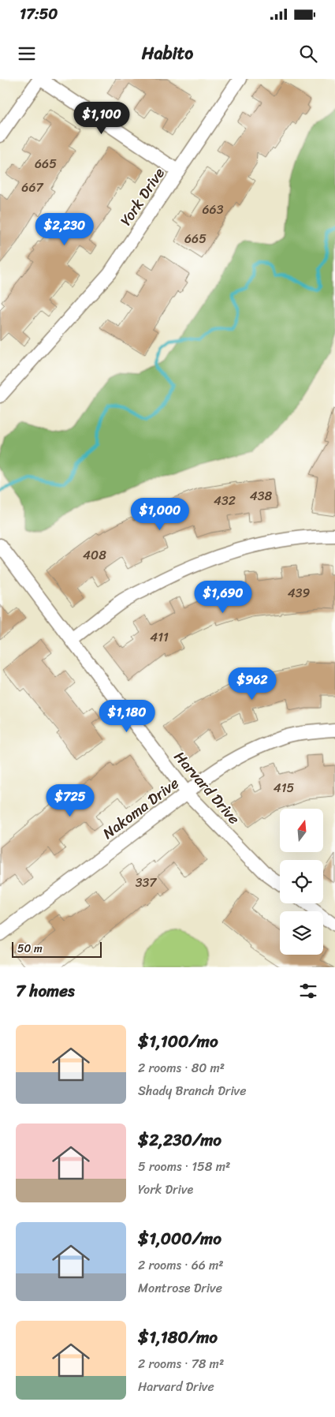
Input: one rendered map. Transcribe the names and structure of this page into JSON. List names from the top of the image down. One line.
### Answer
{"streets":{"street":["York Drive","Harvard Drive","Nakoma Drive"]},"crossings":[["Harvard Drive","Nakoma Drive"]],"house_numbers":["665","667","663","665","438","432","408","439","411","415","337"],"scale_bar":"50 m","north":"top","page":{"status":"17:50","header":"Habito","price":["$1,100","$2,230","$1,000","$1,690","$962","$1,180","$725"],"scale":"50 m","heading":"7 homes","list":[{"name":"$1,100/mo","note":"2 rooms · 80 m² · Shady Branch Drive"},{"name":"$2,230/mo","note":"5 rooms · 158 m² · York Drive"},{"name":"$1,000/mo","note":"2 rooms · 66 m² · Montrose Drive"},{"name":"$1,180/mo","note":"2 rooms · 78 m² · Harvard Drive"}]}}
